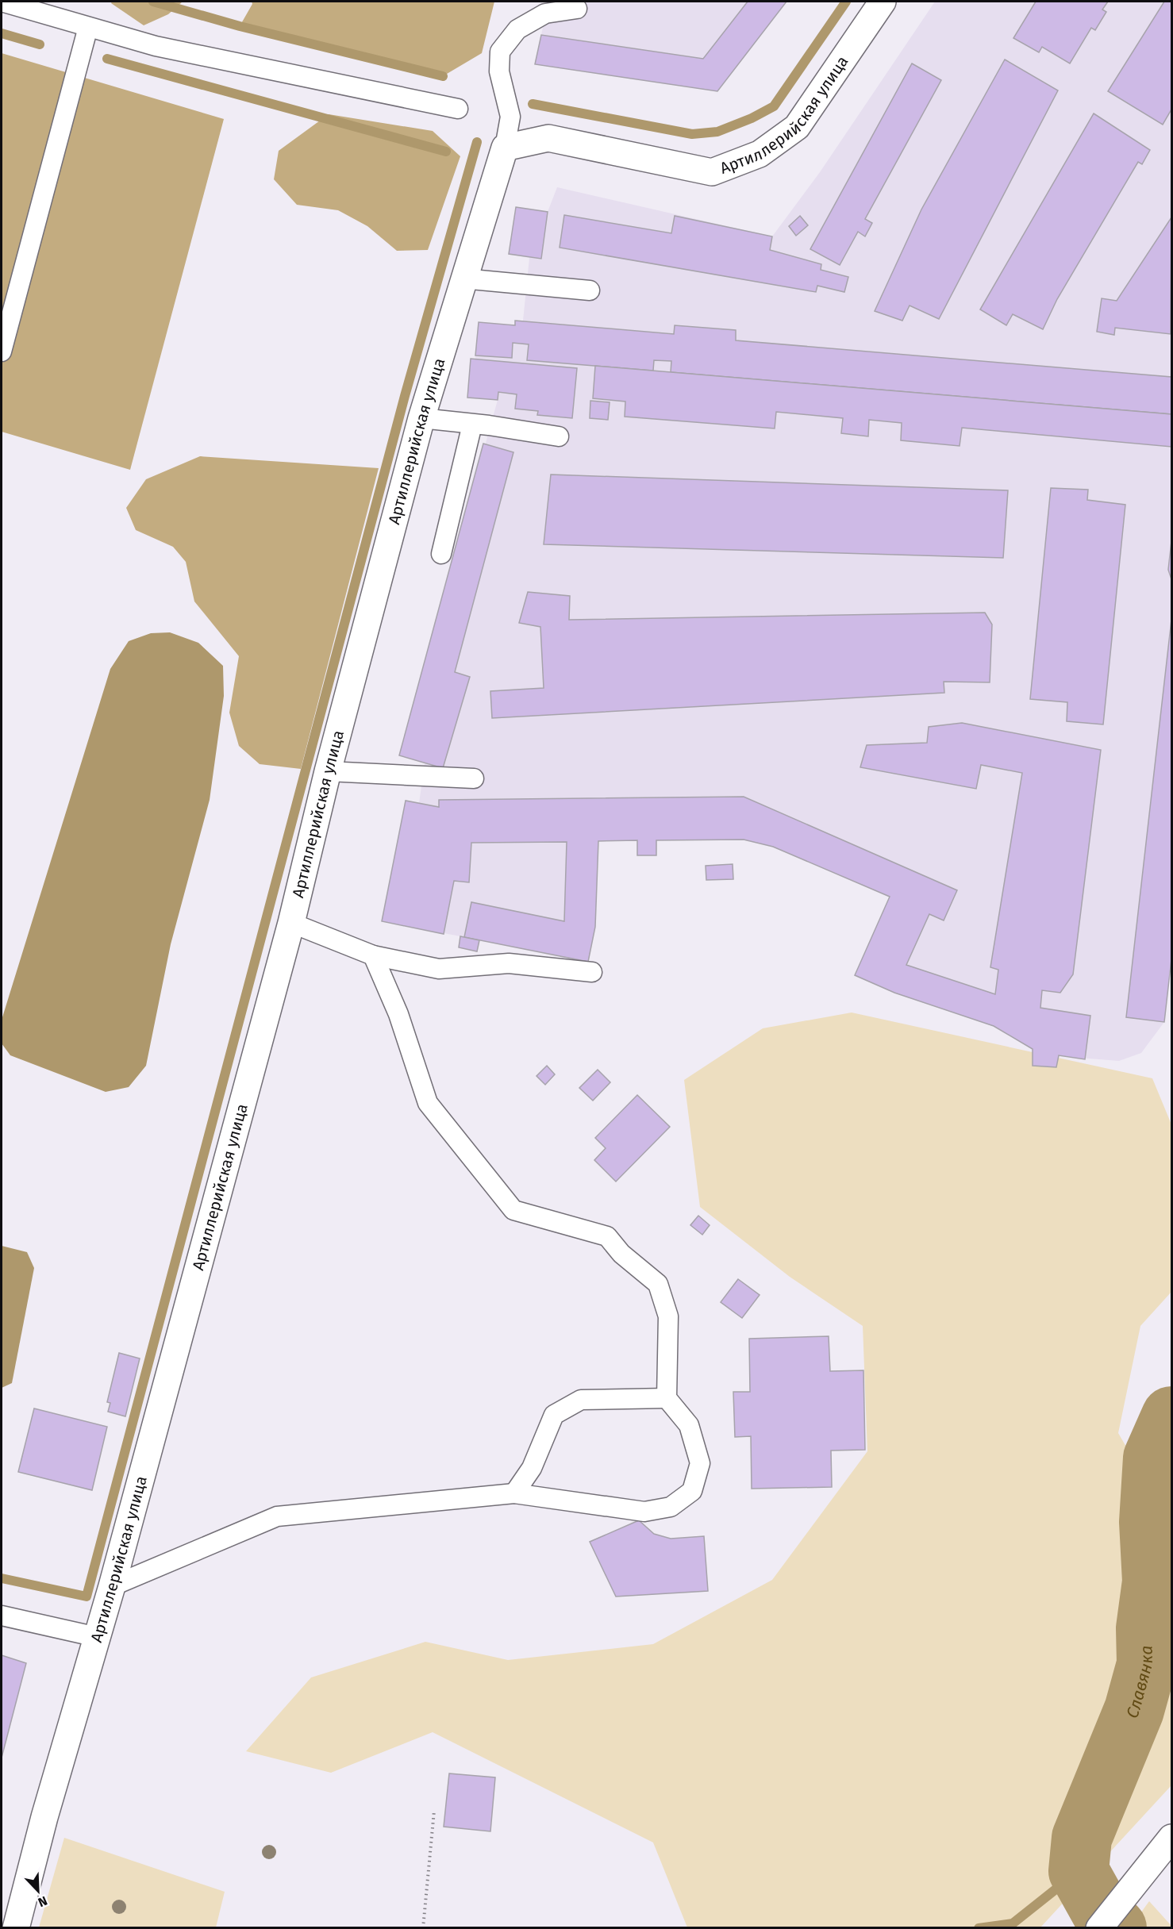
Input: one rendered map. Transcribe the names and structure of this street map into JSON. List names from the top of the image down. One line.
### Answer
{"streets":{"street":["Артиллерийская улица"]},"water":["Славянка"],"north":"bottom right"}
